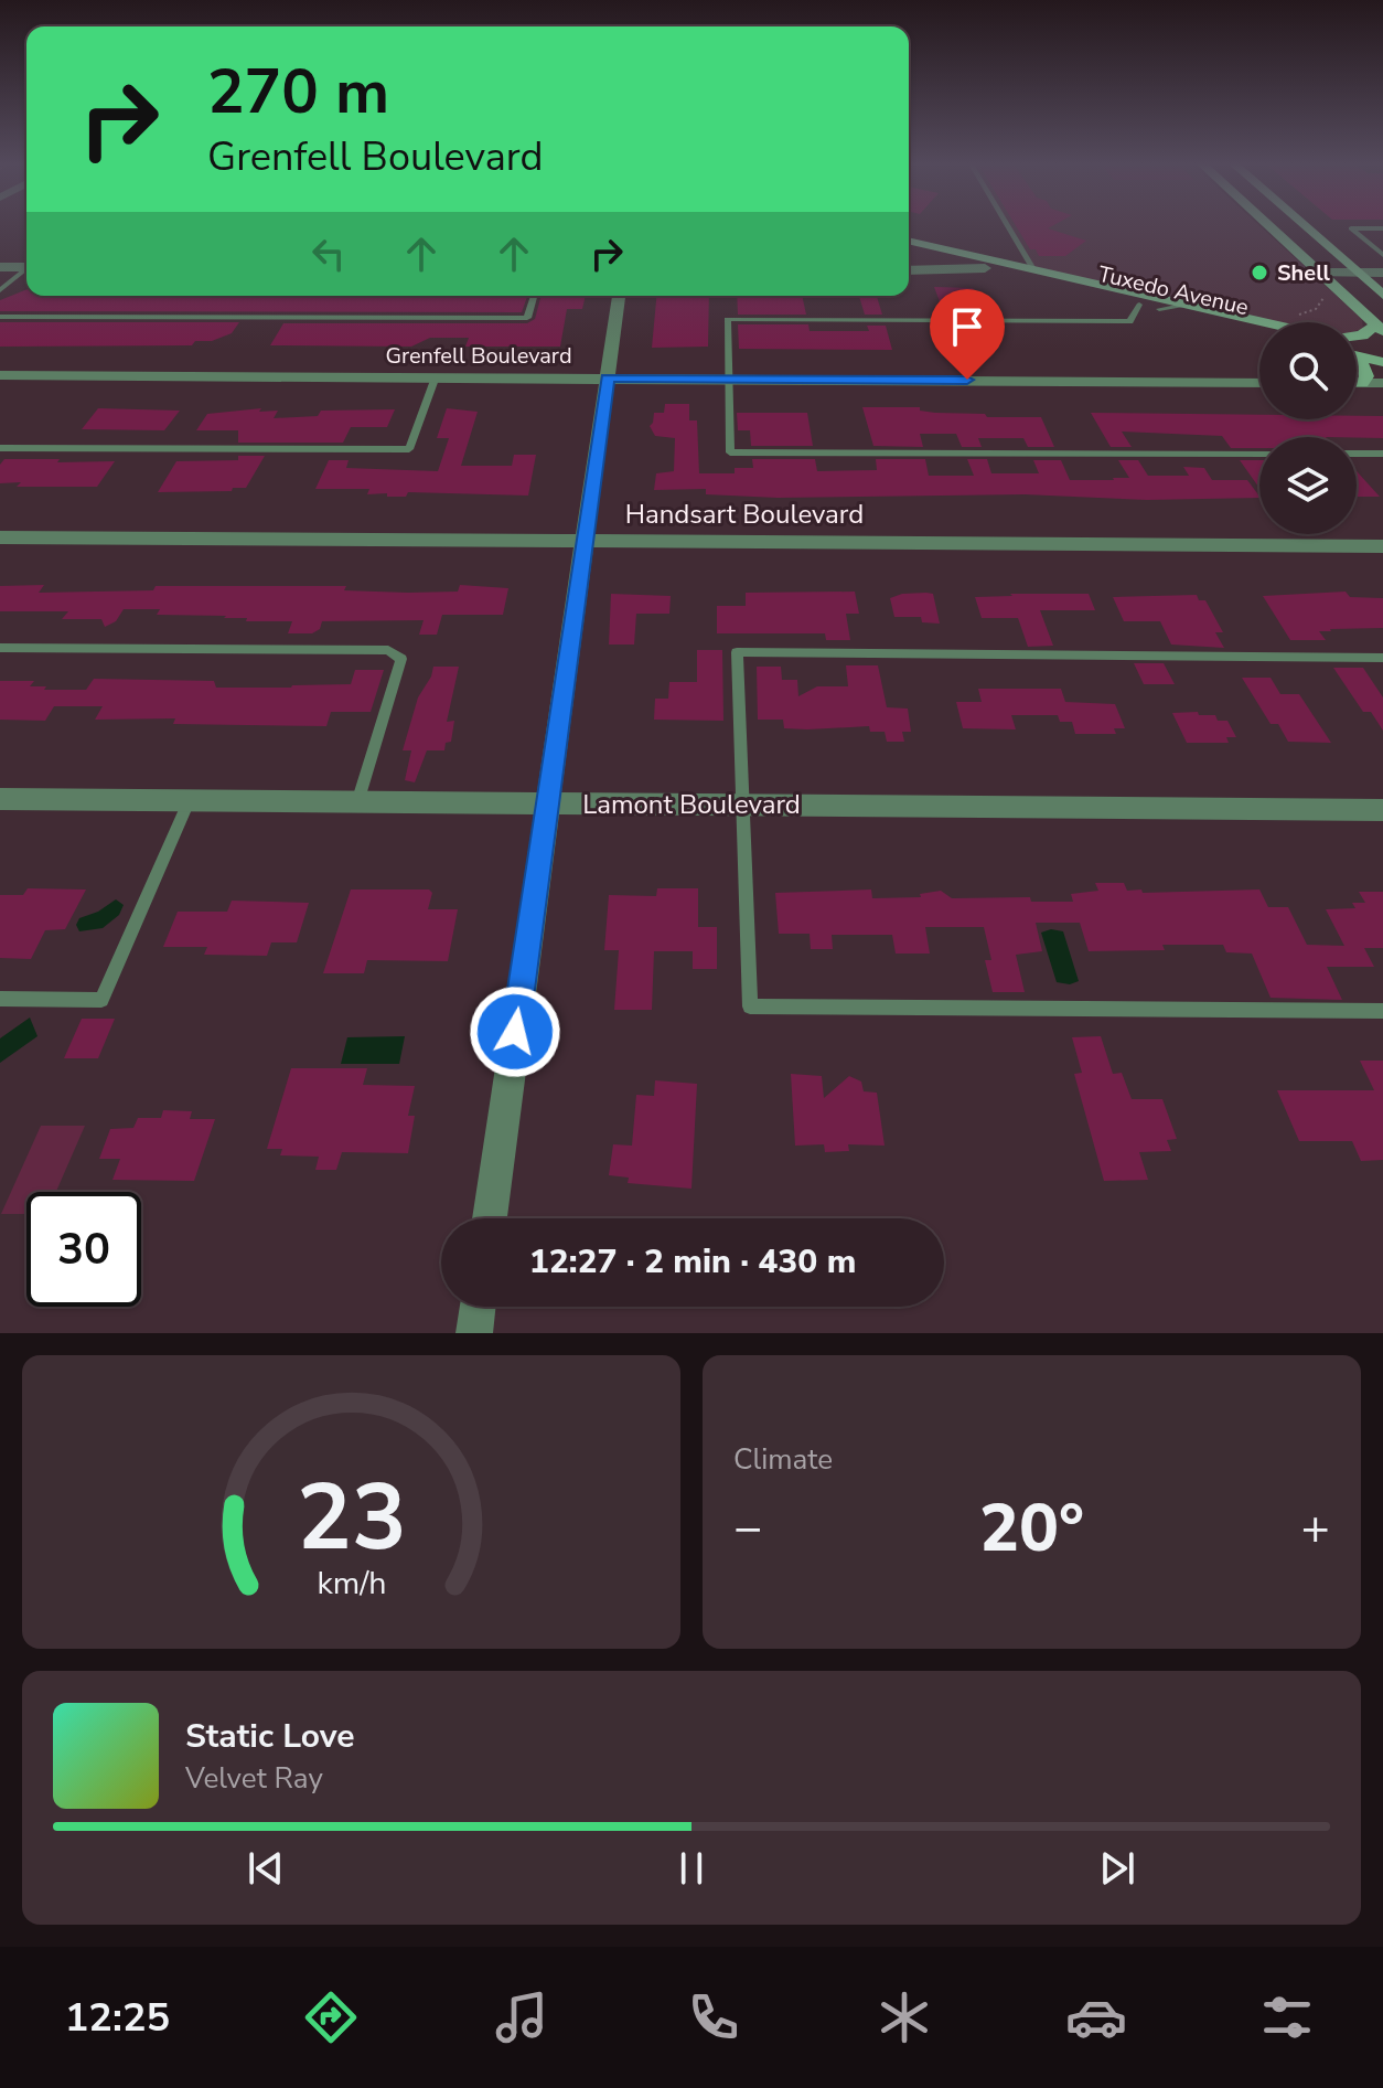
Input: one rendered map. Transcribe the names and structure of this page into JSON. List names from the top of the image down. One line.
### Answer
{"streets":{"main road":["Tuxedo Avenue"],"street":["Grenfell Boulevard","Handsart Boulevard","Lamont Boulevard"]},"places":["Shell"],"page":{"turn":["270 m","Grenfell Boulevard"],"limit":"30","trip":"12:27 · 2 min · 430 m","tile":"Climate","heat":["−","20°","+"],"song":["Static Love","Velvet Ray"],"tabs":"12:25","gauge":["23","km/h"]}}
